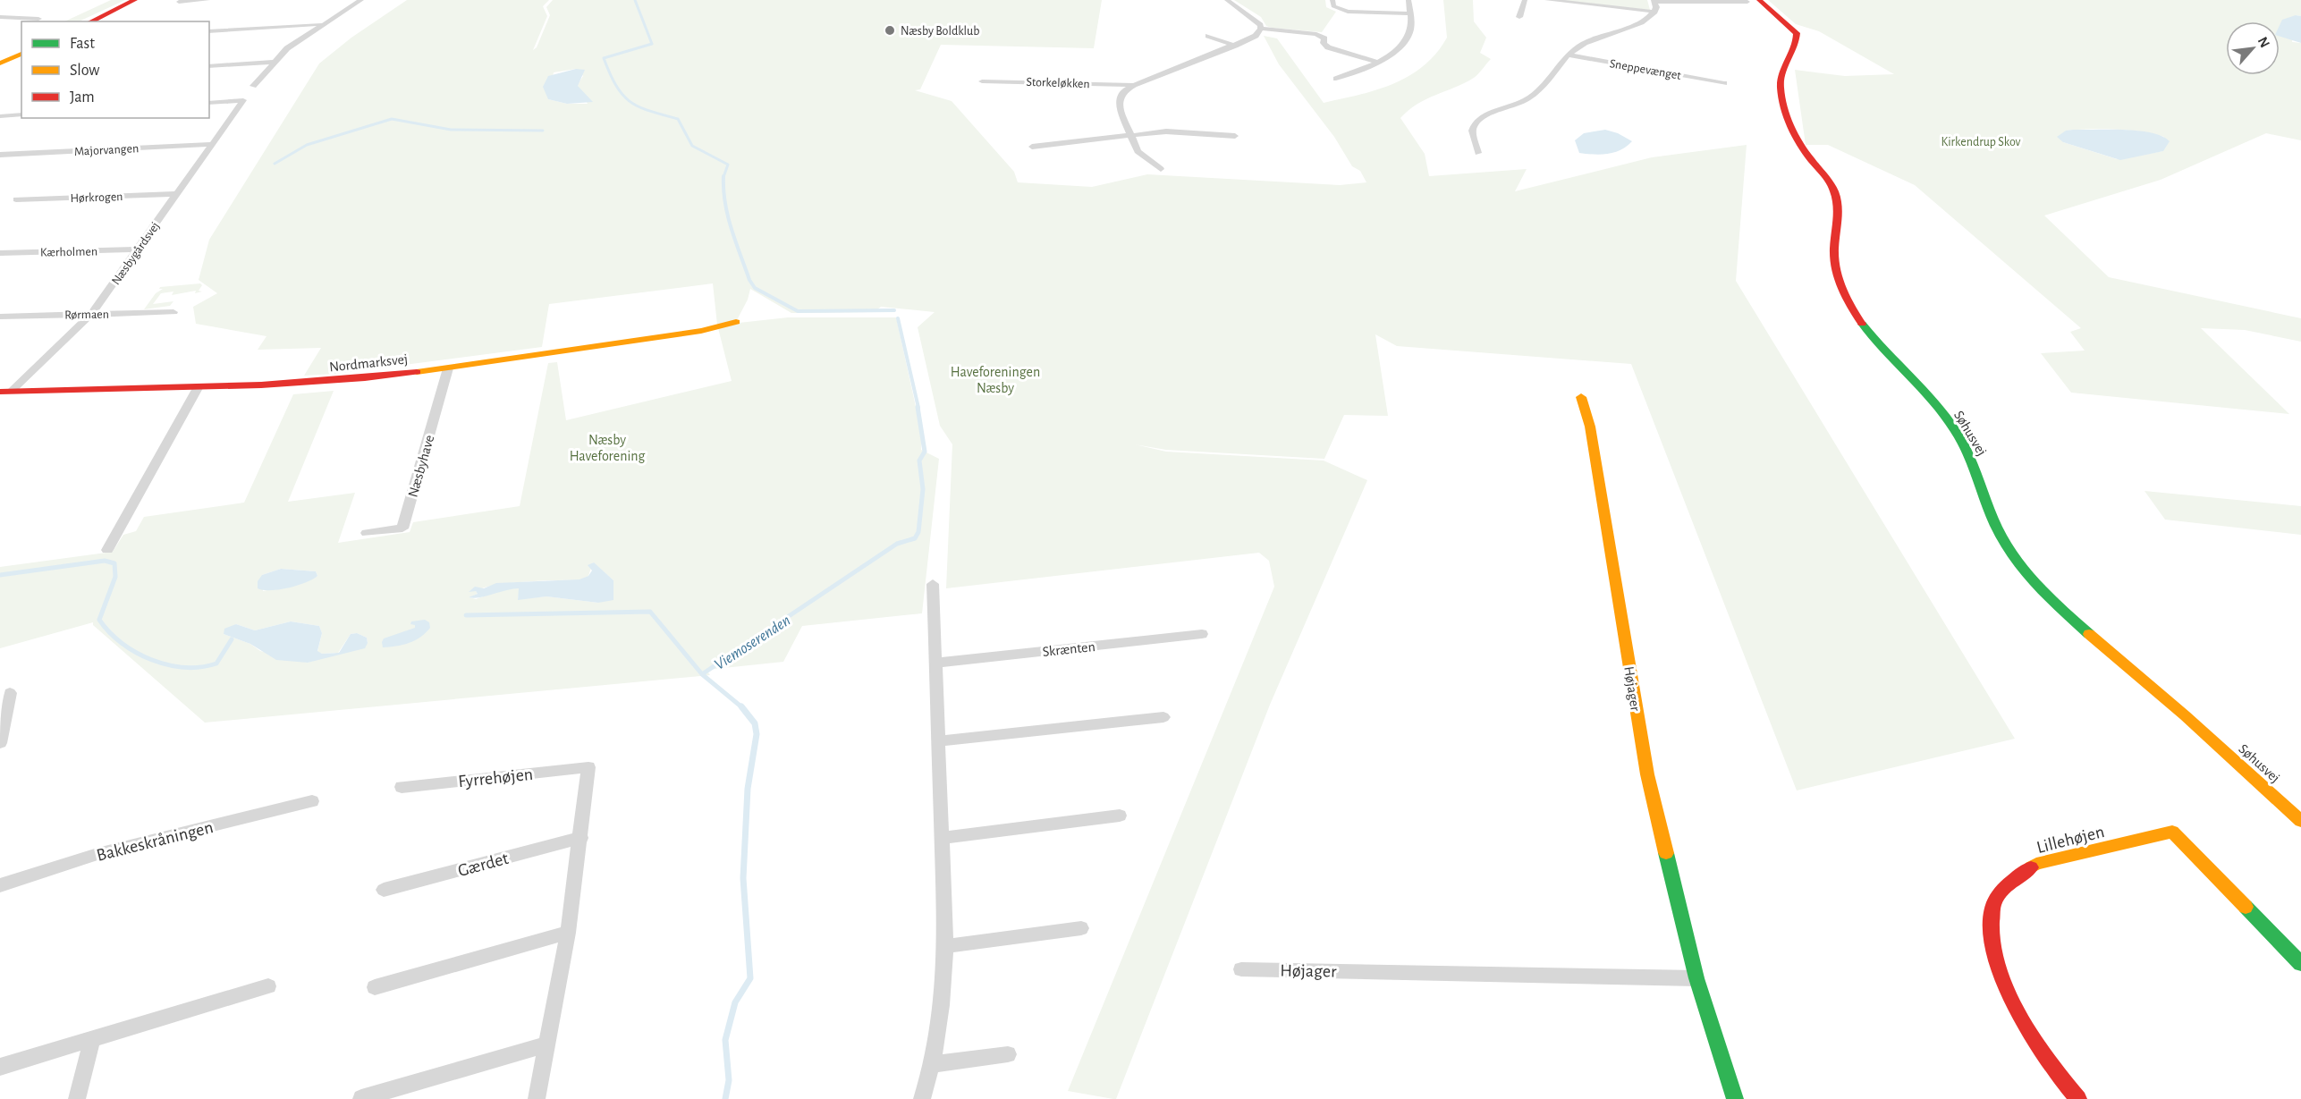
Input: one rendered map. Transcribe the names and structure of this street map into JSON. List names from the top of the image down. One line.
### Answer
{"streets":{"street":["Sneppevænget","Storkeløkken","Majorvangen","Hørkrogen","Kærholmen","Næsbygårdsvej","Rørmaen","Nordmarksvej","Søhusvej","Næsbyhave","Skrænten","Højager","Fyrrehøjen","Lillehøjen","Bakkeskråningen","Gærdet"]},"crossings":[["Majorvangen","Næsbygårdsvej"],["Hørkrogen","Næsbygårdsvej"],["Kærholmen","Næsbygårdsvej"],["Næsbygårdsvej","Rørmaen"],["Næsbygårdsvej","Nordmarksvej"],["Nordmarksvej","Næsbyhave"],["Fyrrehøjen","Gærdet"]],"water":["Viemoserenden"],"parks":["Kirkendrup Skov","Haveforeningen Næsby","Næsby Haveforening"],"places":["Næsby Boldklub"],"legend":["Fast","Slow","Jam"],"north":"top right"}
